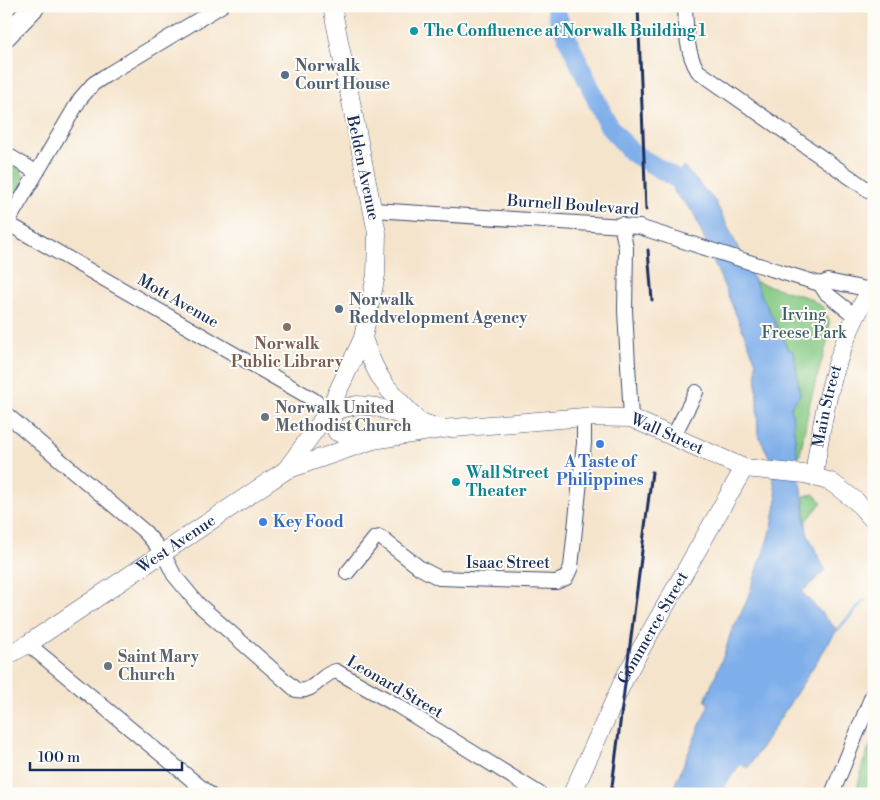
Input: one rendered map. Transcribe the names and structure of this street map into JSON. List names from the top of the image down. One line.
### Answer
{"streets":{"main road":["Belden Avenue","Main Street","Wall Street","West Avenue","Commerce Street"],"street":["Burnell Boulevard","Mott Avenue","Isaac Street","Leonard Street"]},"crossings":[["Belden Avenue","Burnell Boulevard"],["Belden Avenue","Mott Avenue"],["Belden Avenue","Wall Street"],["Belden Avenue","West Avenue"],["Burnell Boulevard","Main Street"],["Mott Avenue","Wall Street"],["Mott Avenue","West Avenue"],["Main Street","Wall Street"],["Wall Street","West Avenue"],["Wall Street","Isaac Street"],["Wall Street","Commerce Street"],["West Avenue","Leonard Street"]],"parks":["Irving Freese Park"],"places":["The Confluence at Norwalk Building 1","Norwalk Court House","Norwalk Reddvelopment Agency","Norwalk Public Library","Norwalk United Methodist Church","A Taste of Philippines","Wall Street Theater","Key Food","Saint Mary Church"],"scale_bar":"100 m"}
